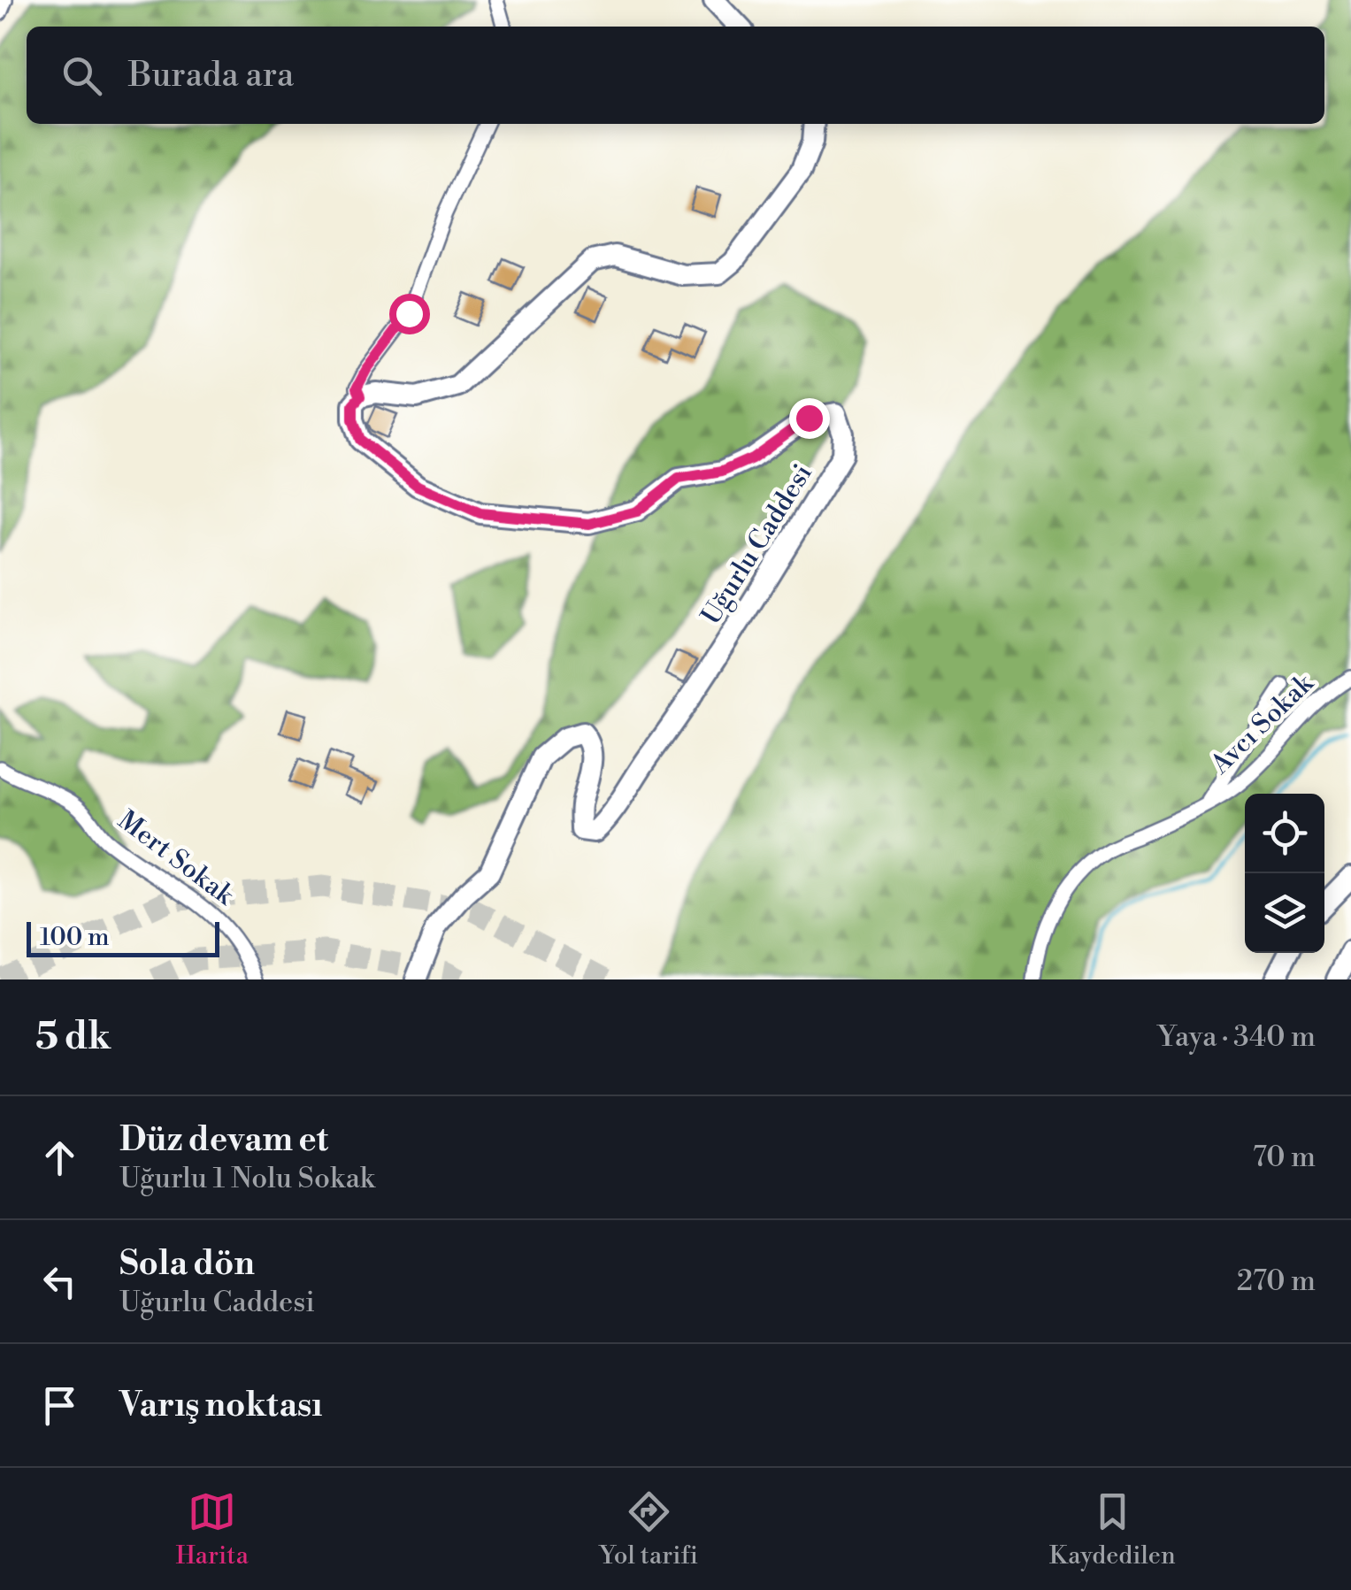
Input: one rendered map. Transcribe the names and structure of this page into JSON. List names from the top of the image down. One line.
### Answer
{"streets":{"street":["Uğurlu Caddesi","Avcı Sokak","Mert Sokak"]},"scale_bar":"100 m","page":{"search":"Burada ara","scale":"100 m","heading":["5 dk","Yaya · 340 m"],"list":[["Düz devam et","Uğurlu 1 Nolu Sokak","70 m"],["Sola dön","Uğurlu Caddesi","270 m"],"Varış noktası"],"nav":["Harita","Yol tarifi","Kaydedilen"]}}
